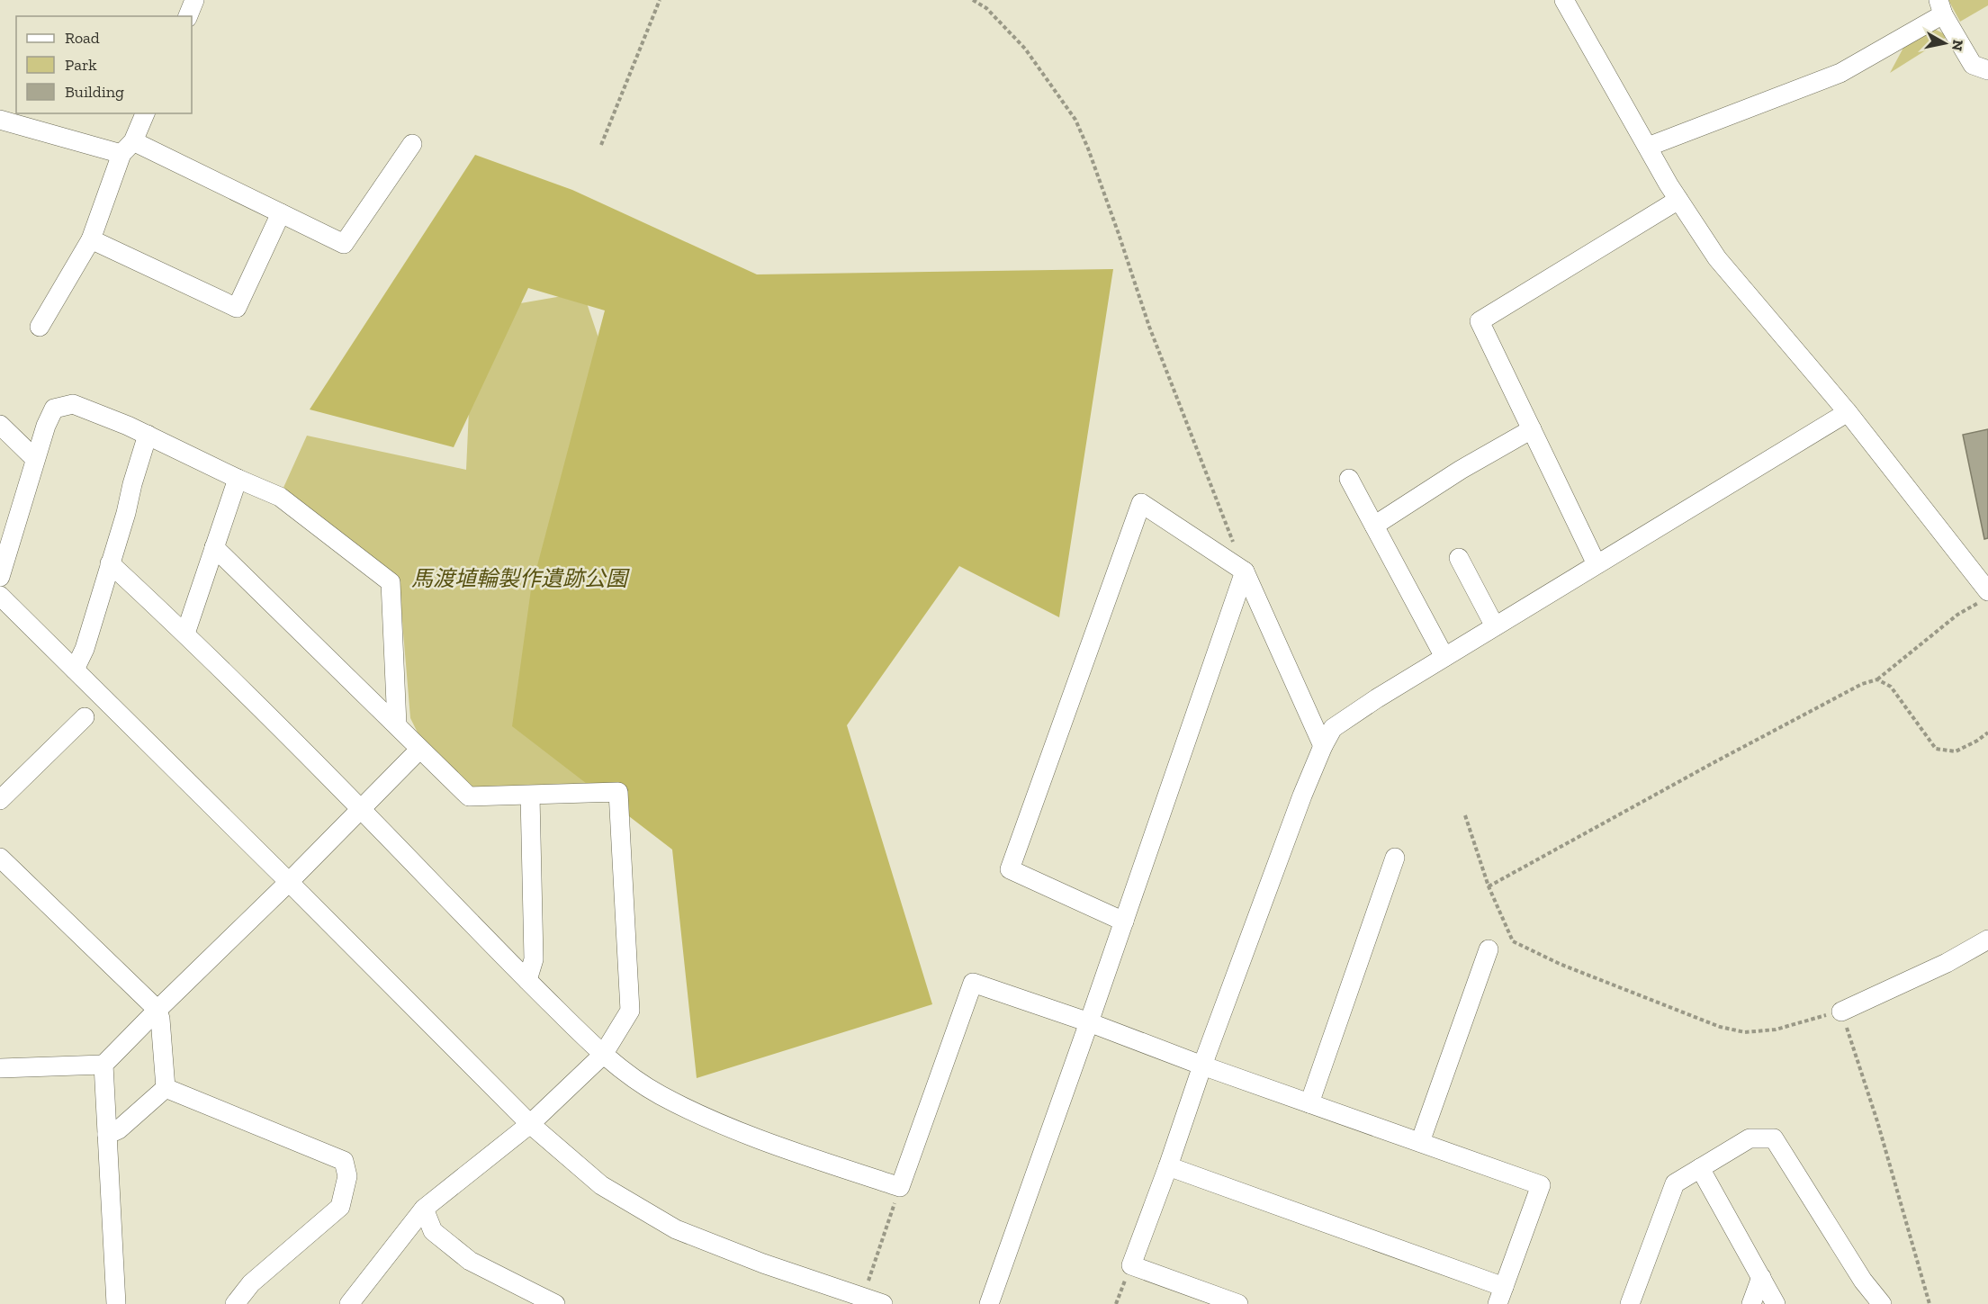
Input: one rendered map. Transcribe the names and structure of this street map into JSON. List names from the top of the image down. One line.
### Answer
{"parks":["馬渡埴輪製作遺跡公園"],"legend":["Road","Park","Building"],"north":"right"}
